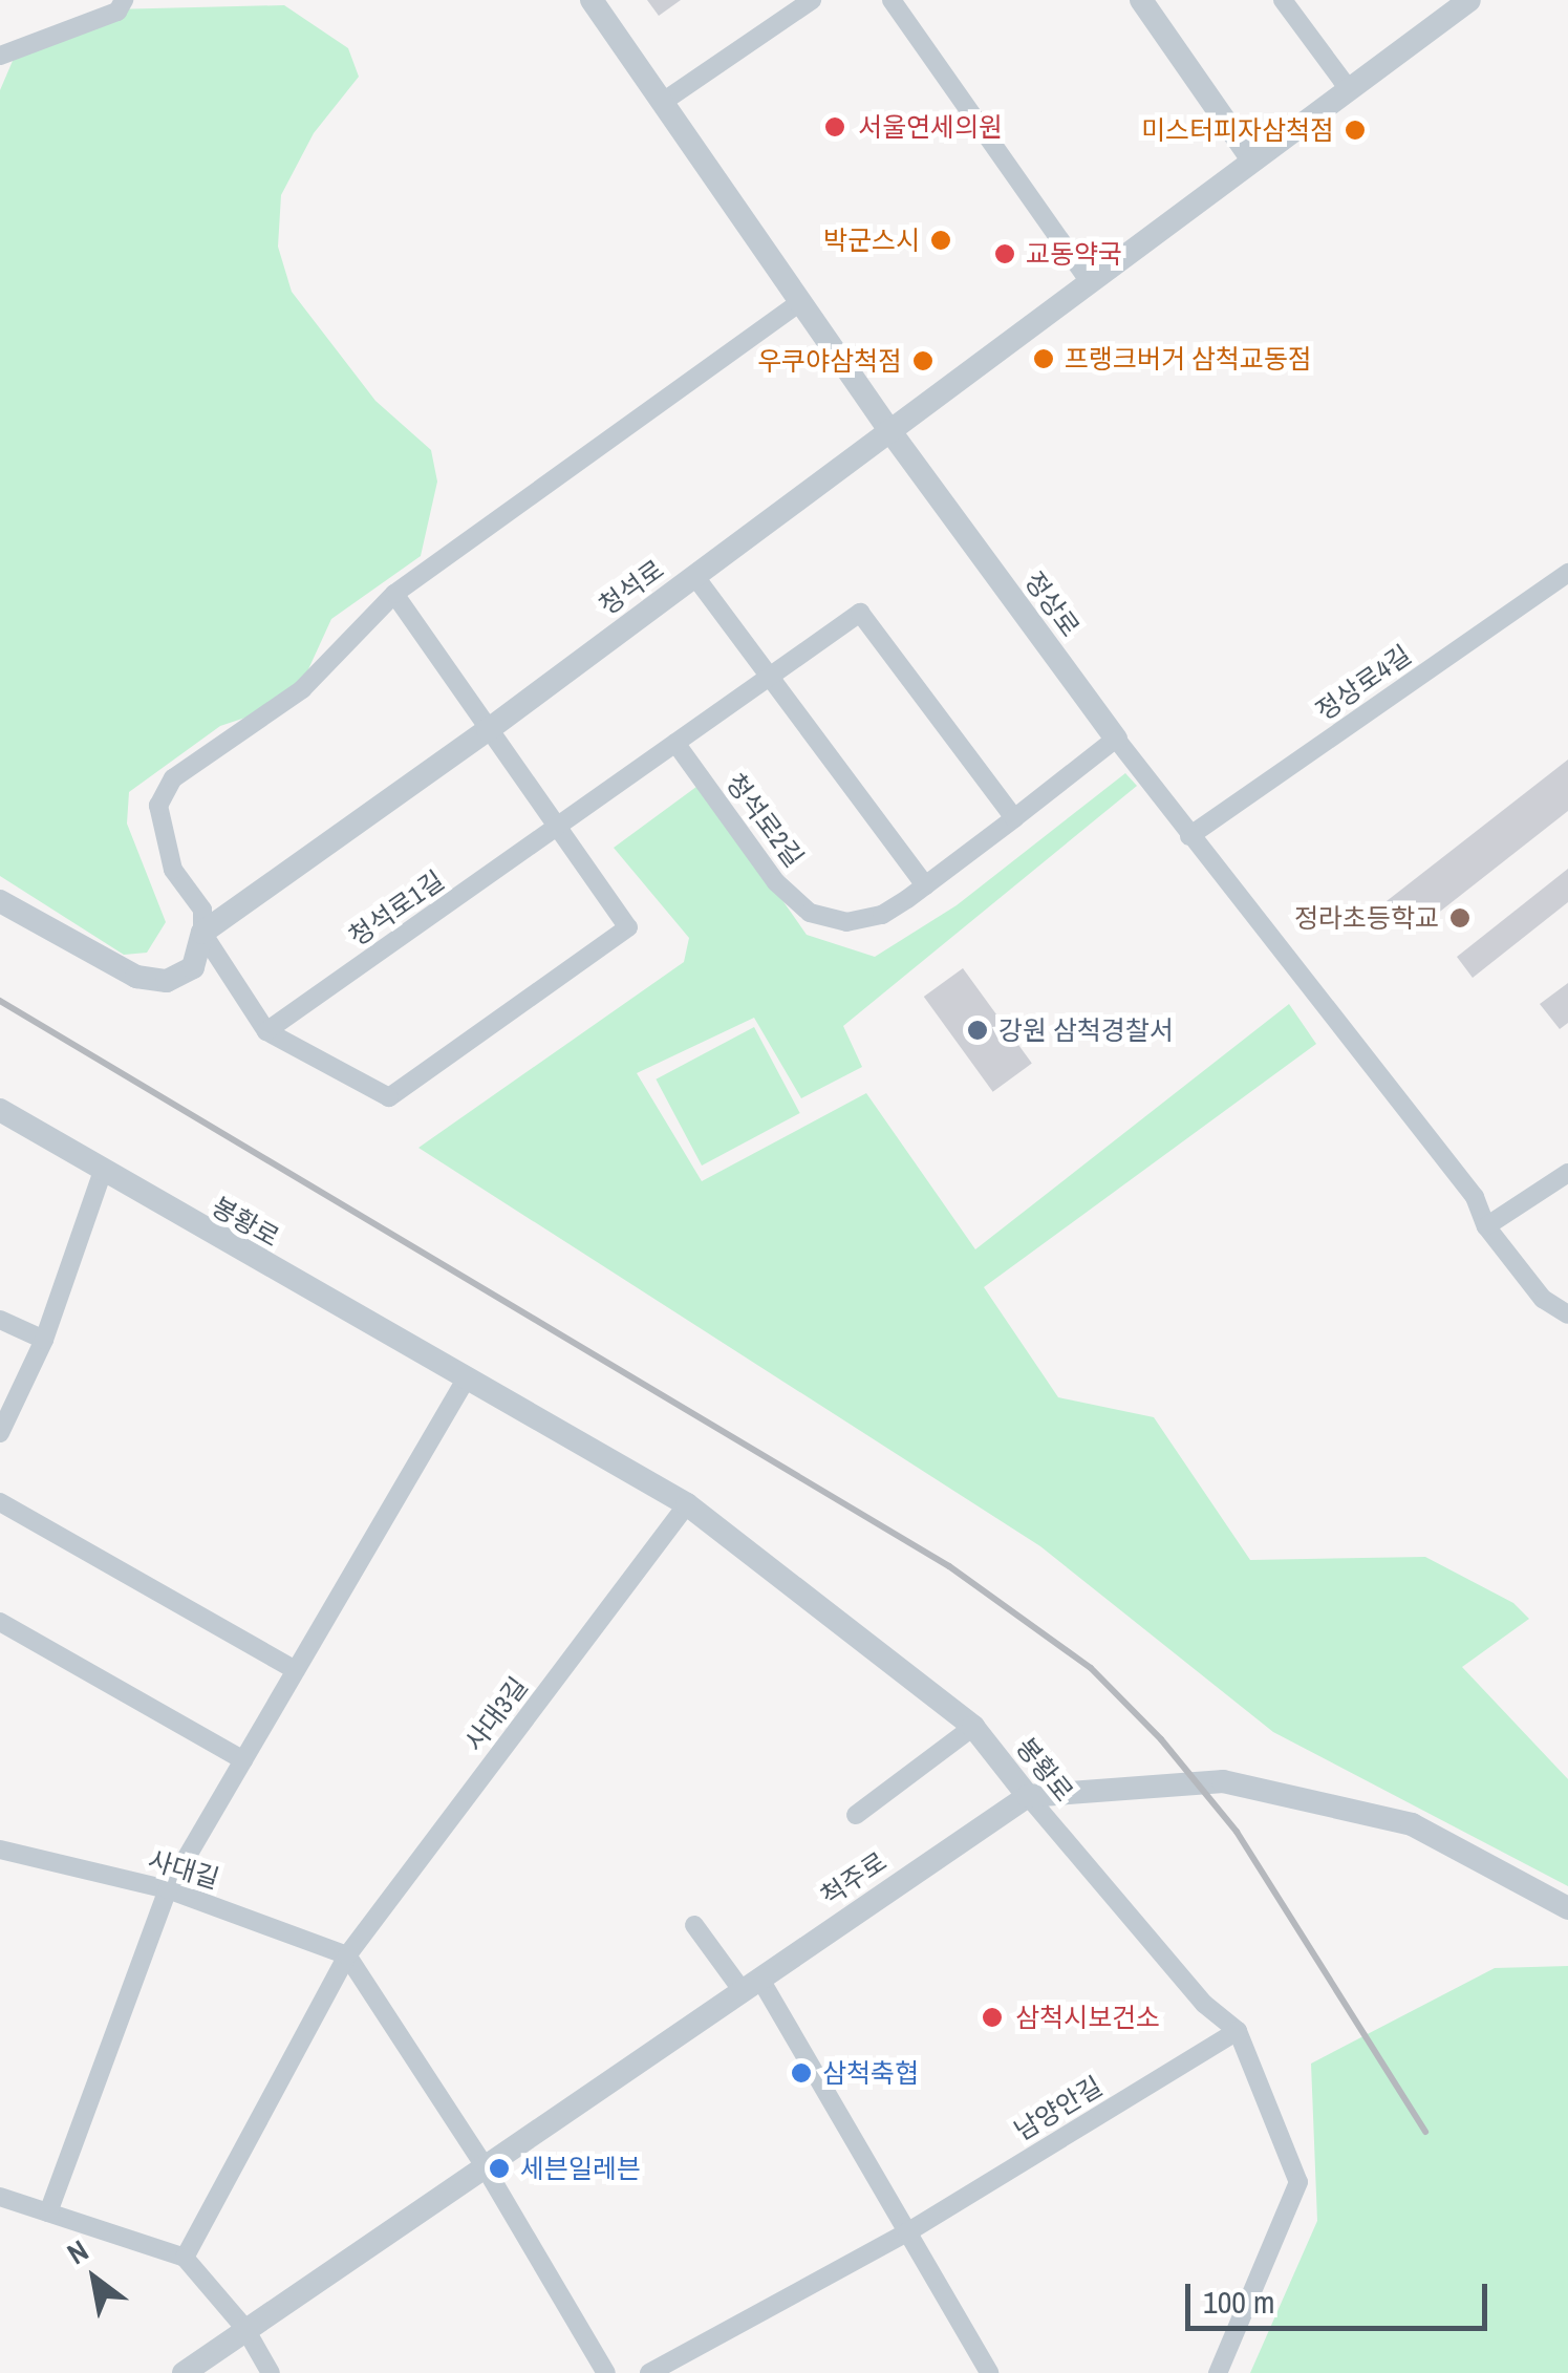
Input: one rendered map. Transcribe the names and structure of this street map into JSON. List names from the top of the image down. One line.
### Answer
{"streets":{"street":["청석로","정상로","정상로4길","청석로2길","청석로1길","봉황로","사대3길","사대길","척주로","남양안길"]},"crossings":[["청석로","정상로"],["정상로","정상로4길"],["정상로","청석로2길"],["청석로2길","청석로1길"],["봉황로","사대3길"],["봉황로","척주로"],["봉황로","남양안길"],["사대3길","사대길"]],"places":["서울연세의원","미스터피자삼척점","박군스시","교동약국","프랭크버거 삼척교동점","우쿠야삼척점","정라초등학교","강원 삼척경찰서","삼척시보건소","삼척축협","세븐일레븐"],"scale_bar":"100 m","north":"top left"}
